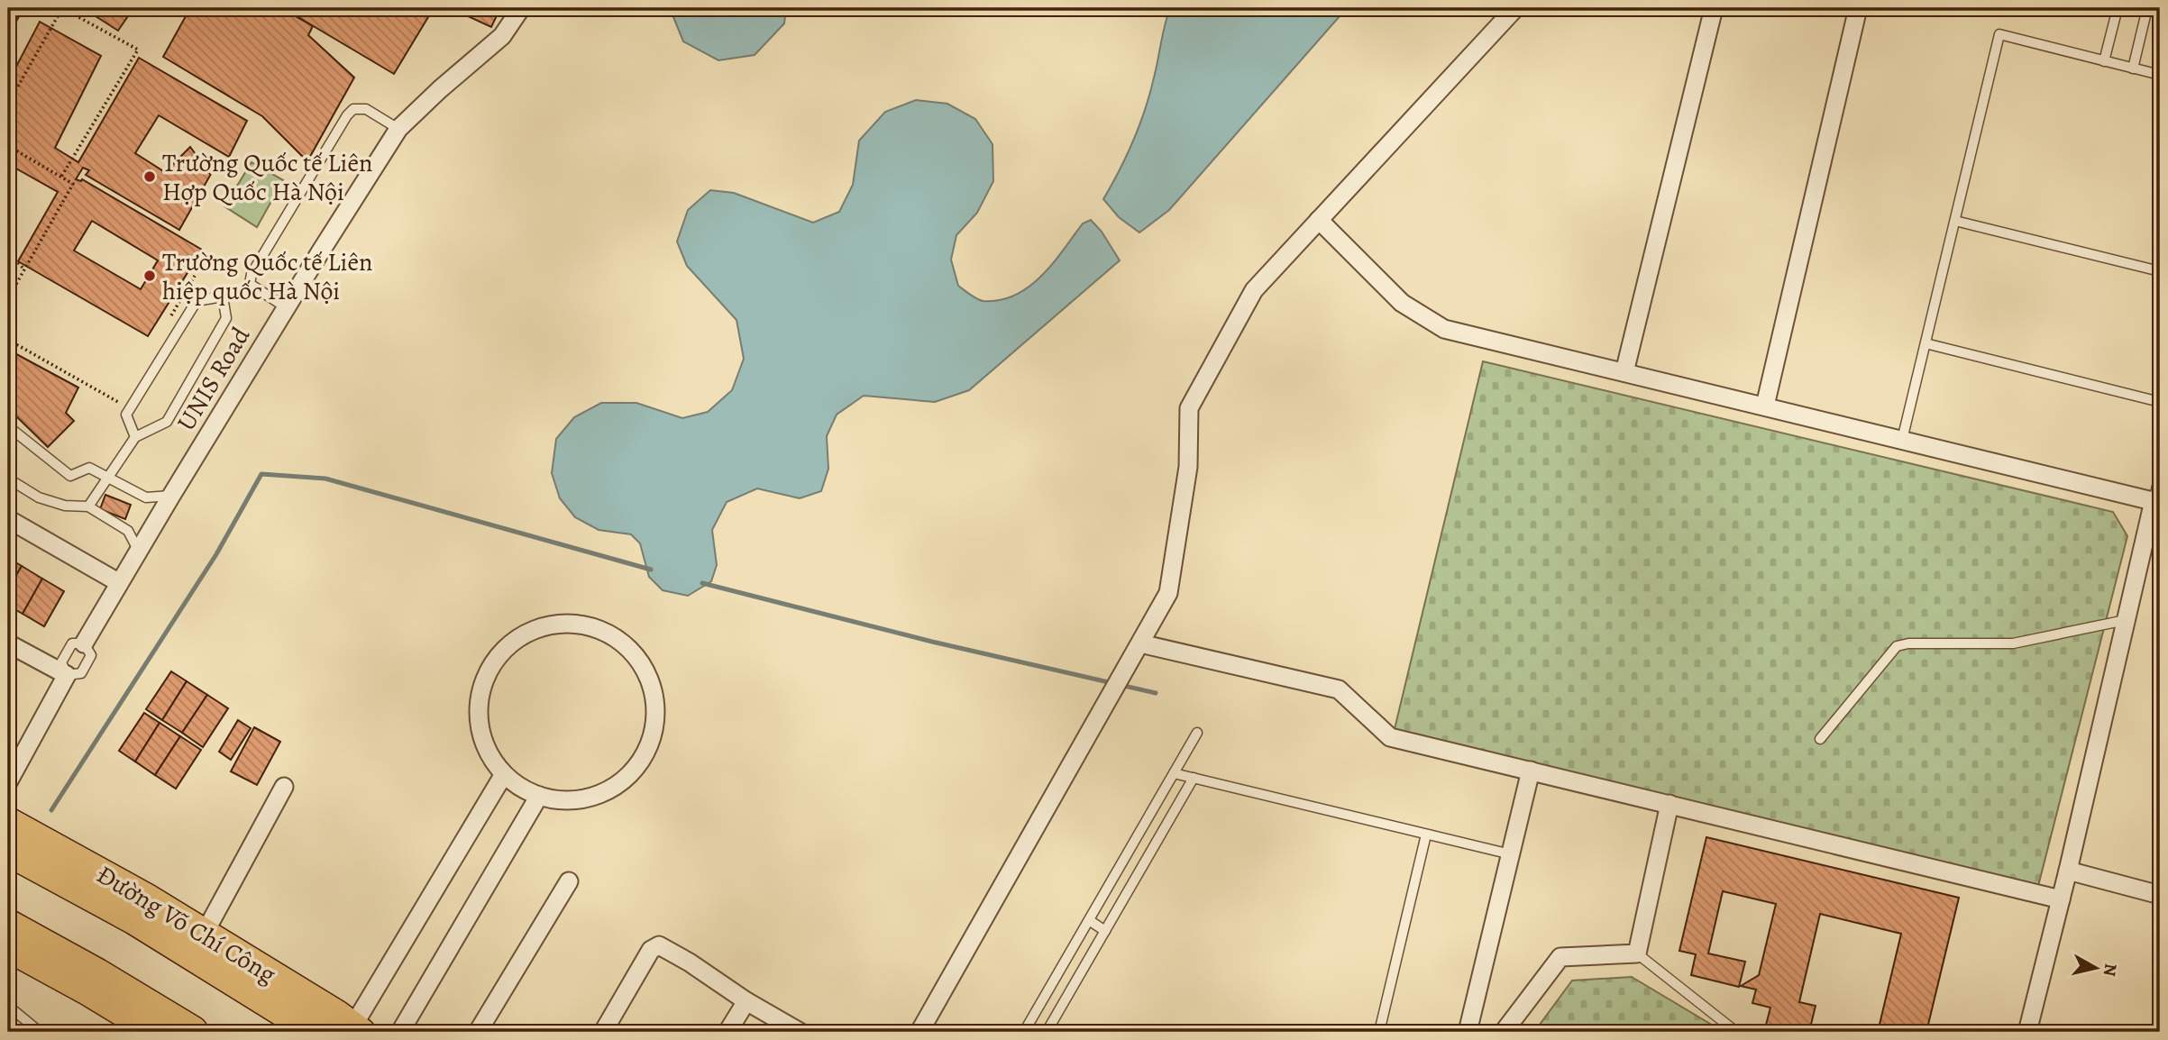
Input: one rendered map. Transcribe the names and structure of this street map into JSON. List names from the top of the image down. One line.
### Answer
{"streets":{"highway":["Đường Võ Chí Công"],"street":["UNIS Road"]},"places":["Trường Quốc tế Liên Hợp Quốc Hà Nội","Trường Quốc tế Liên hiệp quốc Hà Nội"],"north":"right"}
